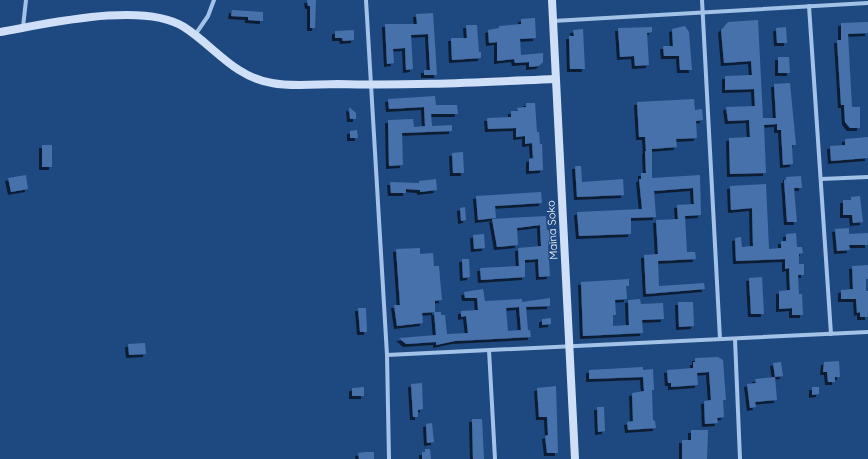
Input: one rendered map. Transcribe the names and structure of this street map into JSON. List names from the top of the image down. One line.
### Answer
{"streets":{"street":["Maina Soko"]}}
